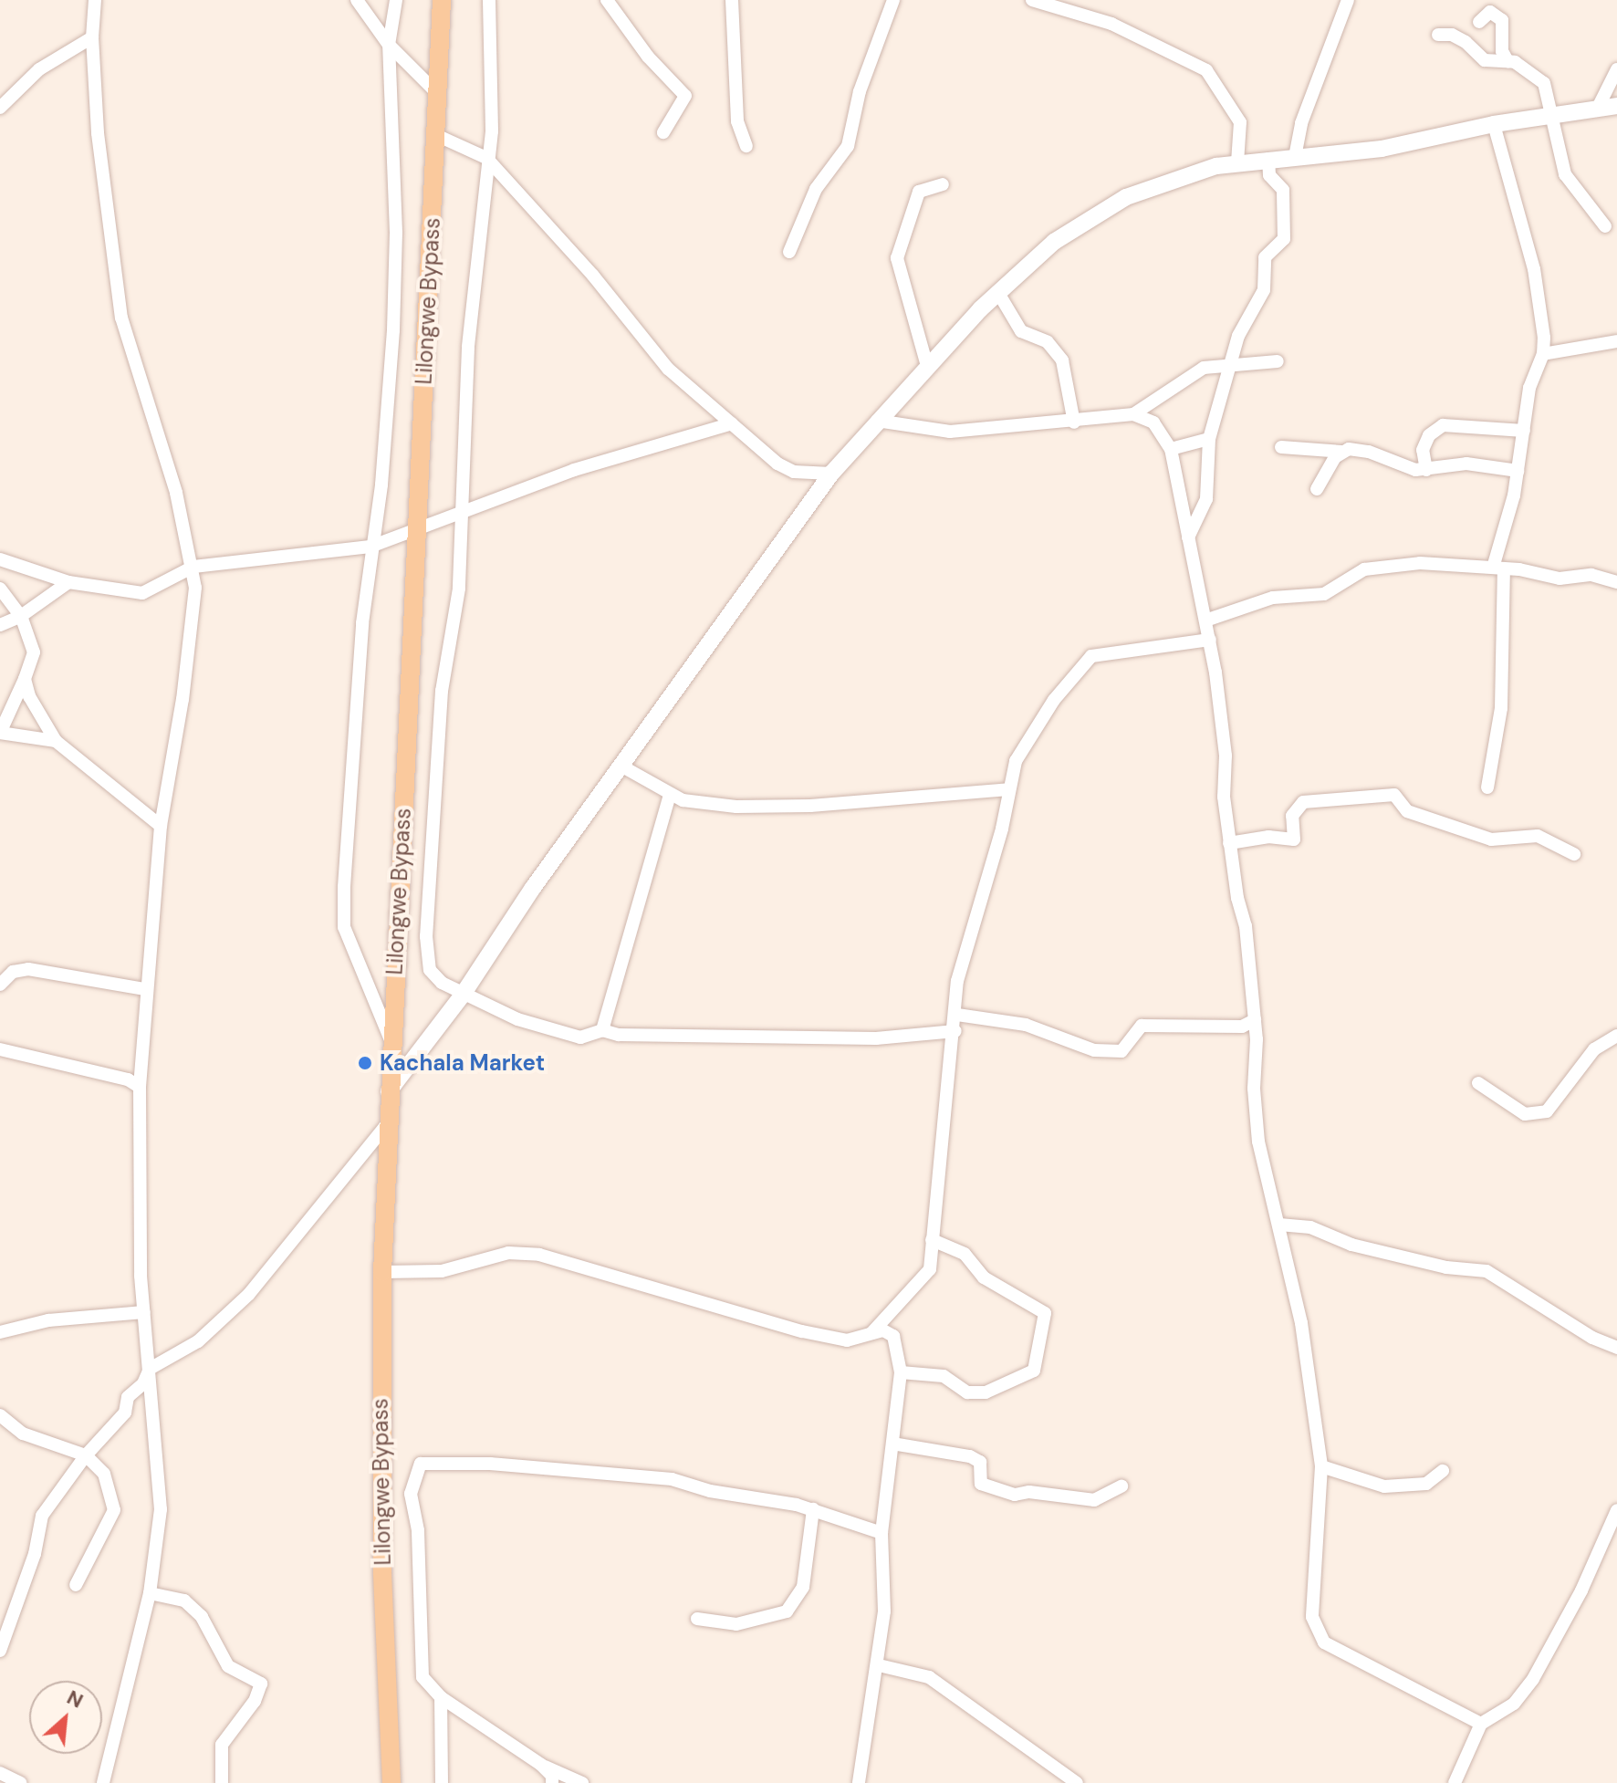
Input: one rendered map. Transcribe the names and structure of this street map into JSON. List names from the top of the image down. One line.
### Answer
{"streets":{"main road":["Lilongwe Bypass"]},"places":["Kachala Market"],"north":"top right"}
